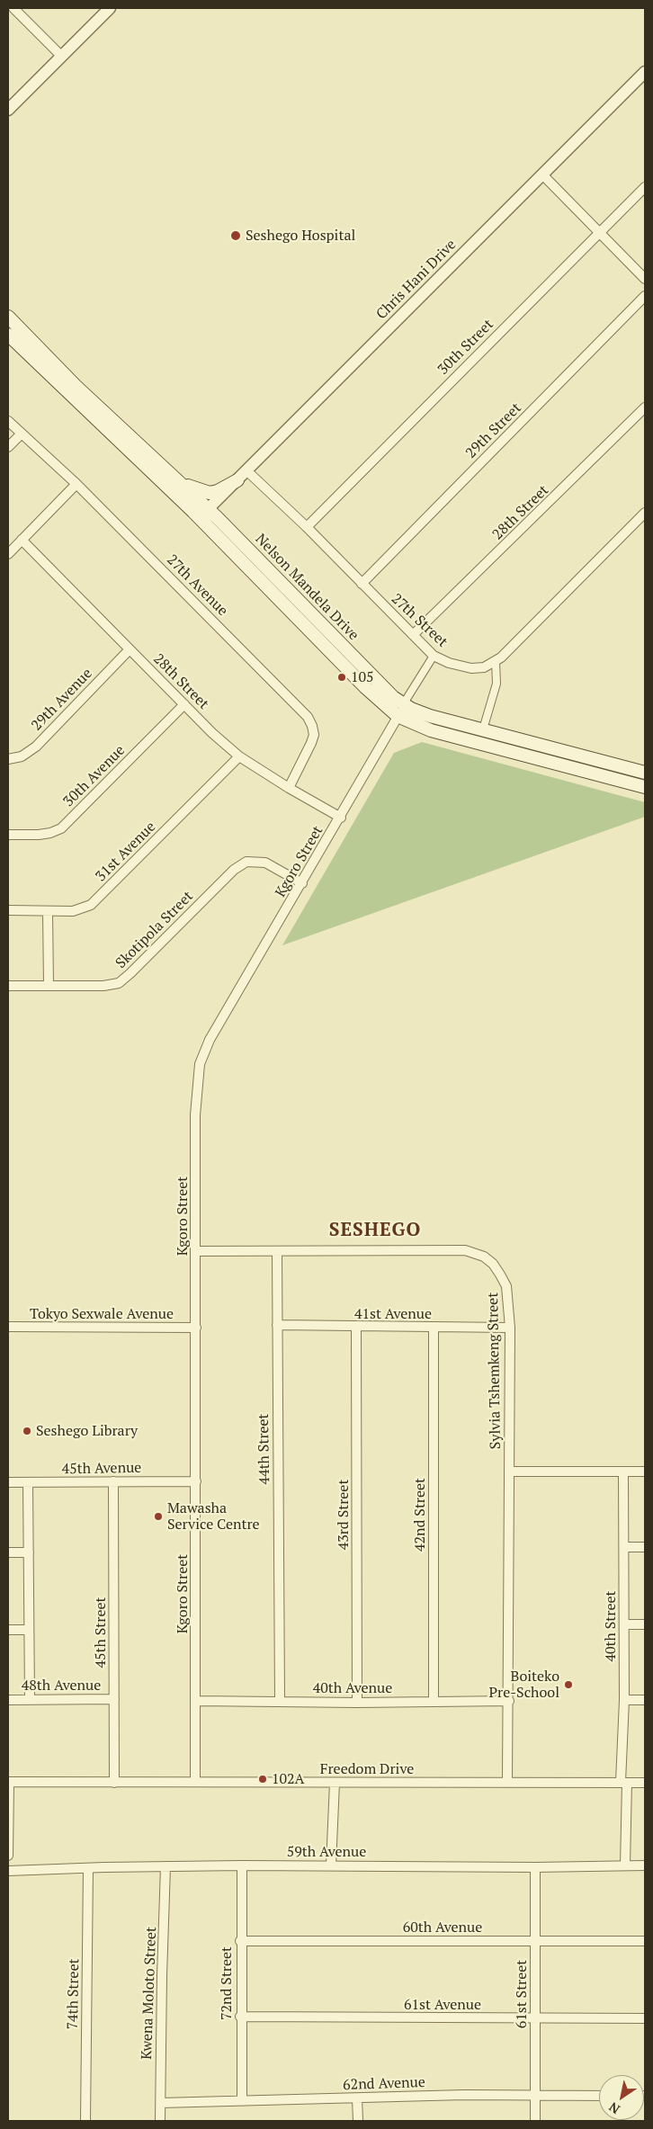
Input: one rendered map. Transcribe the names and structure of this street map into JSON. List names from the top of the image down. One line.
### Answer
{"streets":{"main road":["Nelson Mandela Drive"],"street":["Chris Hani Drive","30th Street","29th Street","28th Street","27th Avenue","27th Street","29th Avenue","30th Avenue","31st Avenue","Kgoro Street","Skotipola Street","Tokyo Sexwale Avenue","41st Avenue","Sylvia Tshemkeng Street","44th Street","45th Avenue","43rd Street","42nd Street","40th Street","45th Street","48th Avenue","40th Avenue","Freedom Drive","59th Avenue","60th Avenue","72nd Street","Kwena Moloto Street","74th Street","61st Street","61st Avenue","62nd Avenue"]},"crossings":[["Chris Hani Drive","Nelson Mandela Drive"],["Chris Hani Drive","27th Street"],["30th Street","27th Street"],["29th Street","27th Street"],["28th Street","27th Avenue"],["28th Street","27th Street"],["28th Street","29th Avenue"],["28th Street","30th Avenue"],["28th Street","31st Avenue"],["28th Street","Kgoro Street"],["Nelson Mandela Drive","Kgoro Street"],["Kgoro Street","Skotipola Street"],["Kgoro Street","Tokyo Sexwale Avenue"],["Kgoro Street","Sylvia Tshemkeng Street"],["Kgoro Street","45th Avenue"],["Kgoro Street","40th Avenue"],["Kgoro Street","Freedom Drive"],["41st Avenue","Sylvia Tshemkeng Street"],["41st Avenue","44th Street"],["41st Avenue","43rd Street"],["41st Avenue","42nd Street"],["Sylvia Tshemkeng Street","44th Street"],["Sylvia Tshemkeng Street","40th Avenue"],["Sylvia Tshemkeng Street","Freedom Drive"],["44th Street","40th Avenue"],["45th Avenue","45th Street"],["43rd Street","40th Avenue"],["42nd Street","40th Avenue"],["40th Street","Freedom Drive"],["40th Street","59th Avenue"],["45th Street","48th Avenue"],["45th Street","Freedom Drive"],["59th Avenue","72nd Street"],["59th Avenue","Kwena Moloto Street"],["59th Avenue","74th Street"],["59th Avenue","61st Street"],["60th Avenue","72nd Street"],["60th Avenue","61st Street"],["72nd Street","61st Avenue"],["72nd Street","62nd Avenue"],["Kwena Moloto Street","62nd Avenue"],["61st Street","61st Avenue"],["61st Street","62nd Avenue"]],"districts":["SESHEGO"],"places":["Seshego Hospital","105","Seshego Library","Mawasha Service Centre","Boiteko Pre-School","102A"],"north":"bottom left"}
